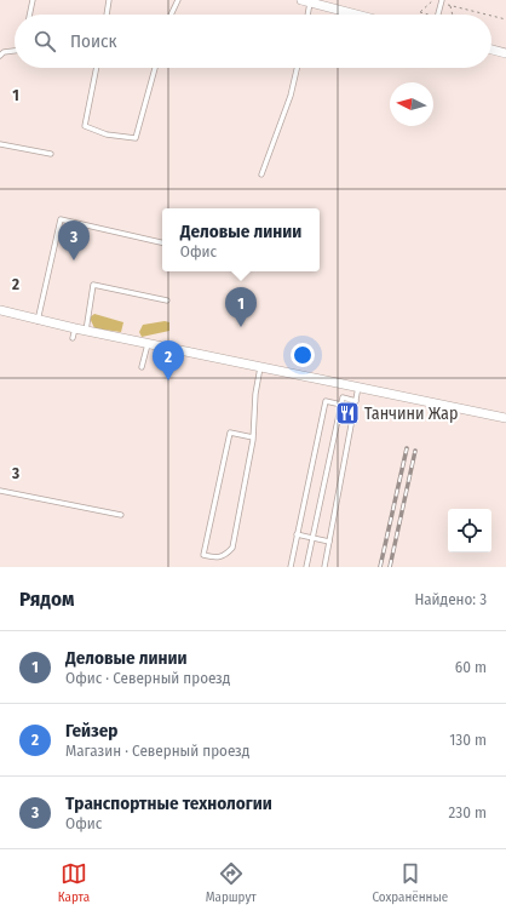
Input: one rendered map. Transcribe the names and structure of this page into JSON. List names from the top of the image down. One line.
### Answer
{"places":{"restaurant":["Танчини Жар"]},"north":"left","page":{"search":"Поиск","popup":["Деловые линии","Офис"],"pins":["3","1","2"],"heading":["Рядом","Найдено: 3"],"list":[{"mark":"1","name":"Деловые линии","note":"Офис · Северный проезд","value":"60 m"},{"mark":"2","name":"Гейзер","note":"Магазин · Северный проезд","value":"130 m"},{"mark":"3","name":"Транспортные технологии","note":"Офис","value":"230 m"}],"nav":["Карта","Маршрут","Сохранённые"]},"grid":{"rows":["1","2","3"]}}
